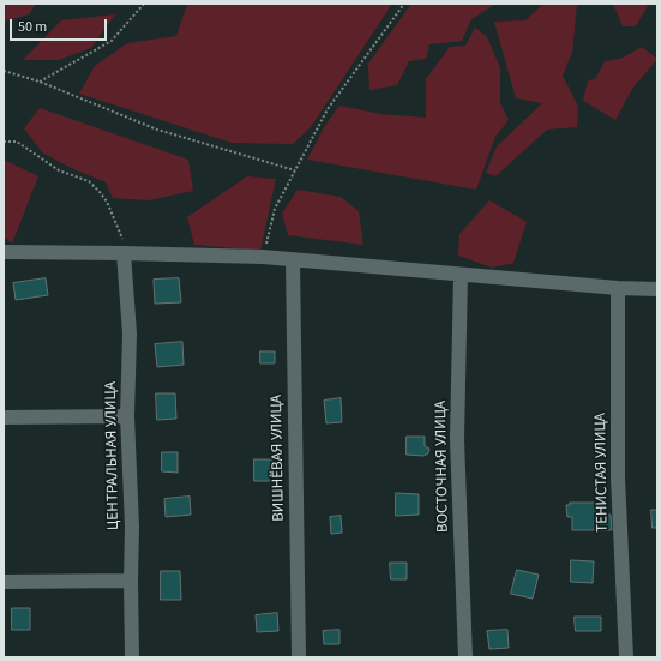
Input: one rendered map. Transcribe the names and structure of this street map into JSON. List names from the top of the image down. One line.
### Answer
{"streets":{"street":["ЦЕНТРАЛЬНАЯ УЛИЦА","ВИШНЁВАЯ УЛИЦА","ВОСТОЧНАЯ УЛИЦА","ТЕНИСТАЯ УЛИЦА"]},"scale_bar":"50 m"}
